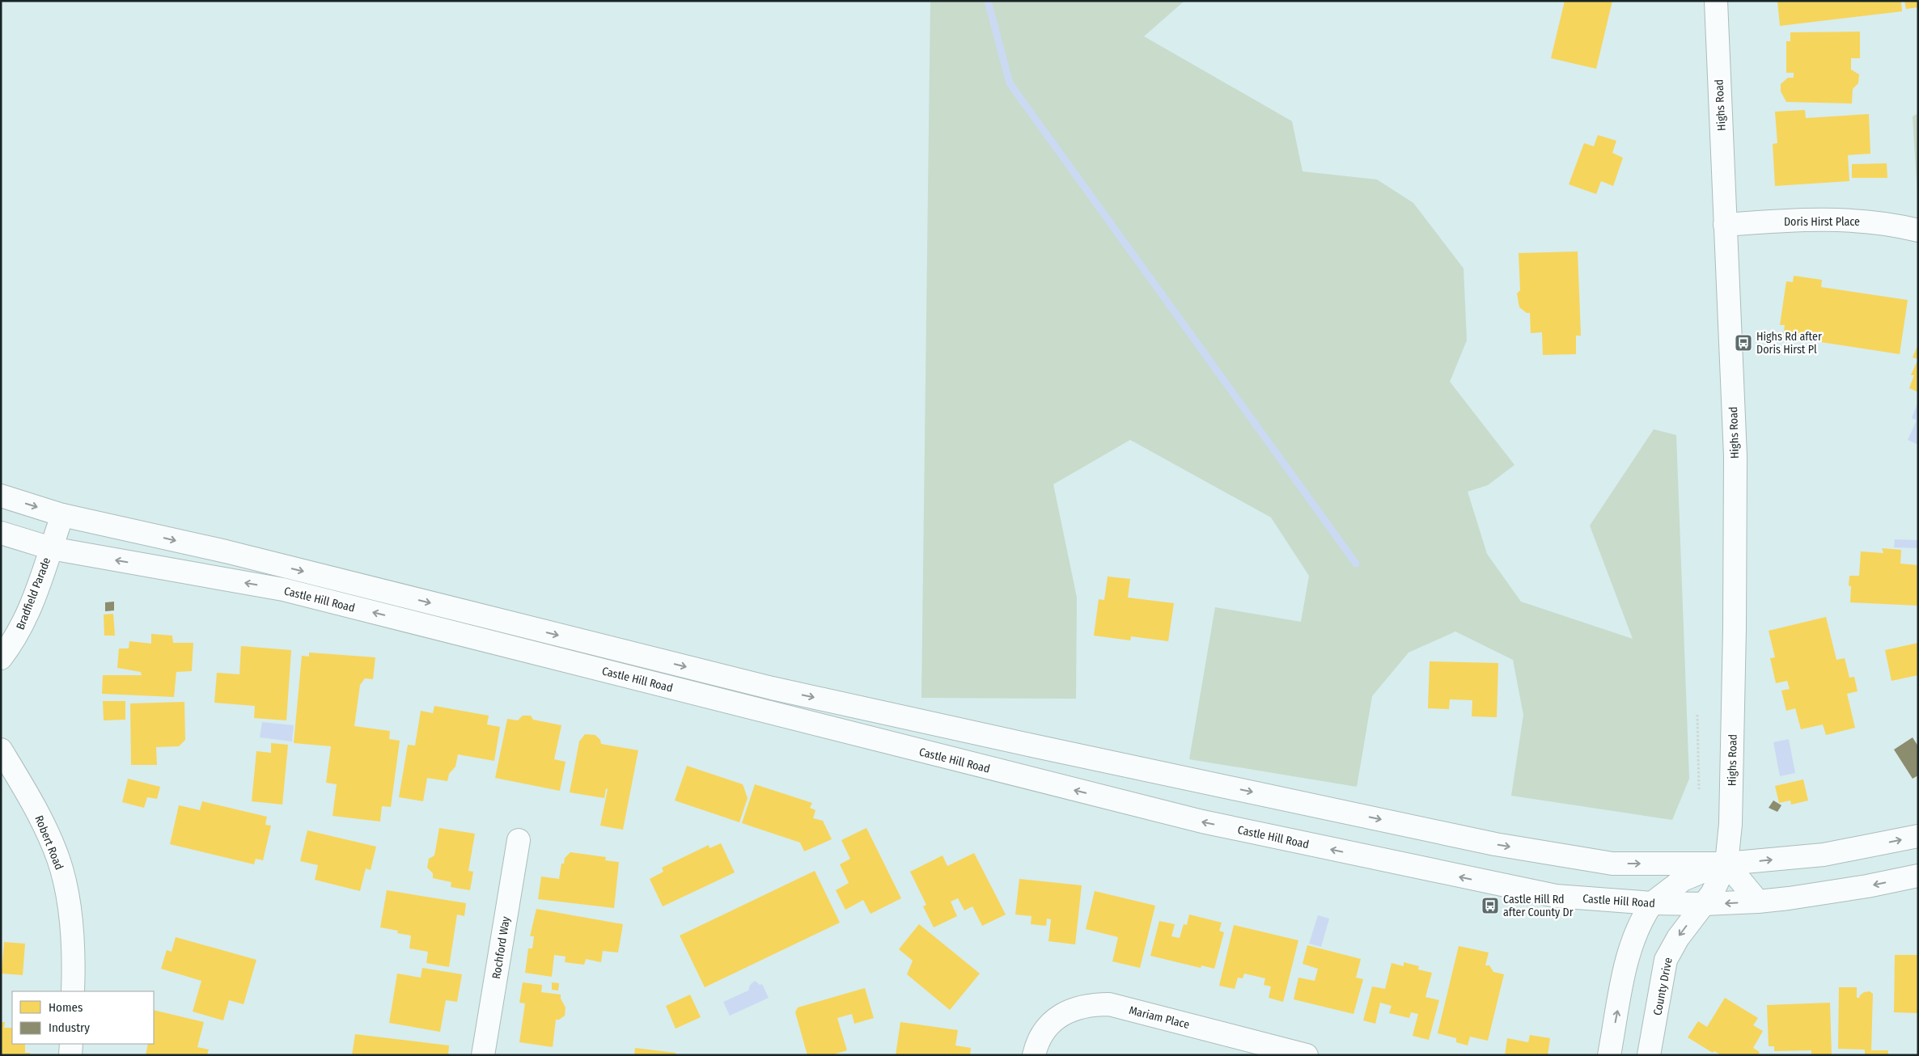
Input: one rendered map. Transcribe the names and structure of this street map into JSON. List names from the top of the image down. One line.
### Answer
{"streets":{"main road":["Highs Road","Doris Hirst Place","Bradfield Parade","Castle Hill Road","Robert Road","Rochford Way","County Drive","Mariam Place"]},"crossings":[["Highs Road","Doris Hirst Place"],["Highs Road","Castle Hill Road"],["Highs Road","County Drive"],["Bradfield Parade","Castle Hill Road"],["Castle Hill Road","County Drive"]],"places":{"bus stop":["Highs Rd after Doris Hirst Pl","Castle Hill Rd after County Dr"]},"legend":["Homes","Industry"]}
